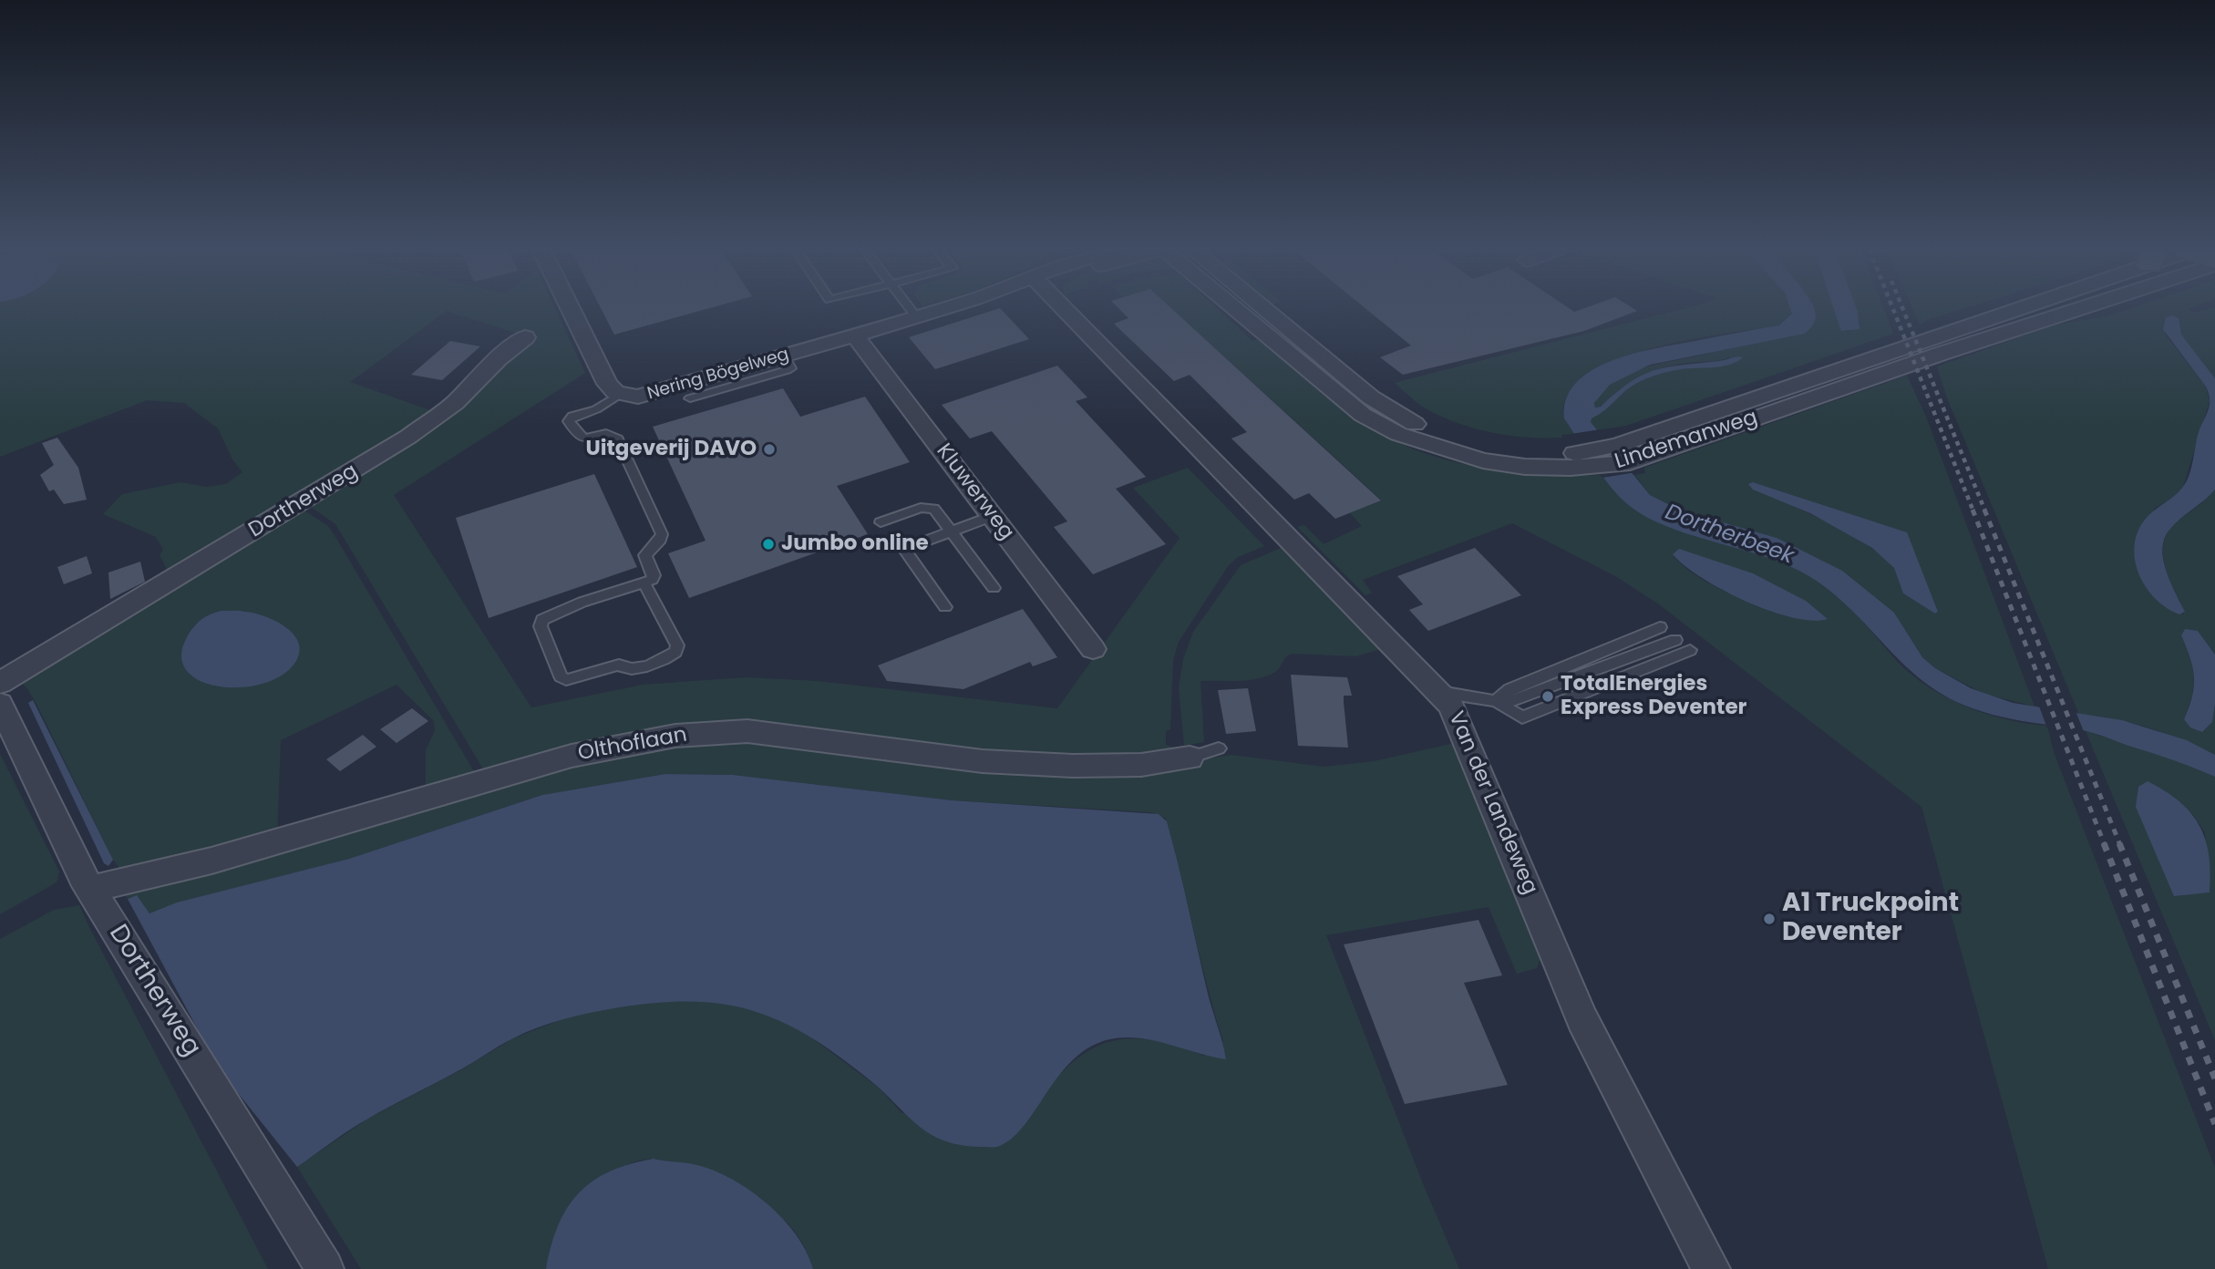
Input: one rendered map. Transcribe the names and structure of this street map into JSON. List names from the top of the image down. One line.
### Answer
{"streets":{"street":["Nering Bögelweg","Lindemanweg","Kluwerweg","Dortherweg","Olthoflaan","Van der Landeweg"]},"crossings":[["Nering Bögelweg","Kluwerweg"],["Dortherweg","Olthoflaan"]],"water":["Dortherbeek"],"places":["Uitgeverij DAVO","Jumbo online","TotalEnergies Express Deventer","A1 Truckpoint Deventer"]}
